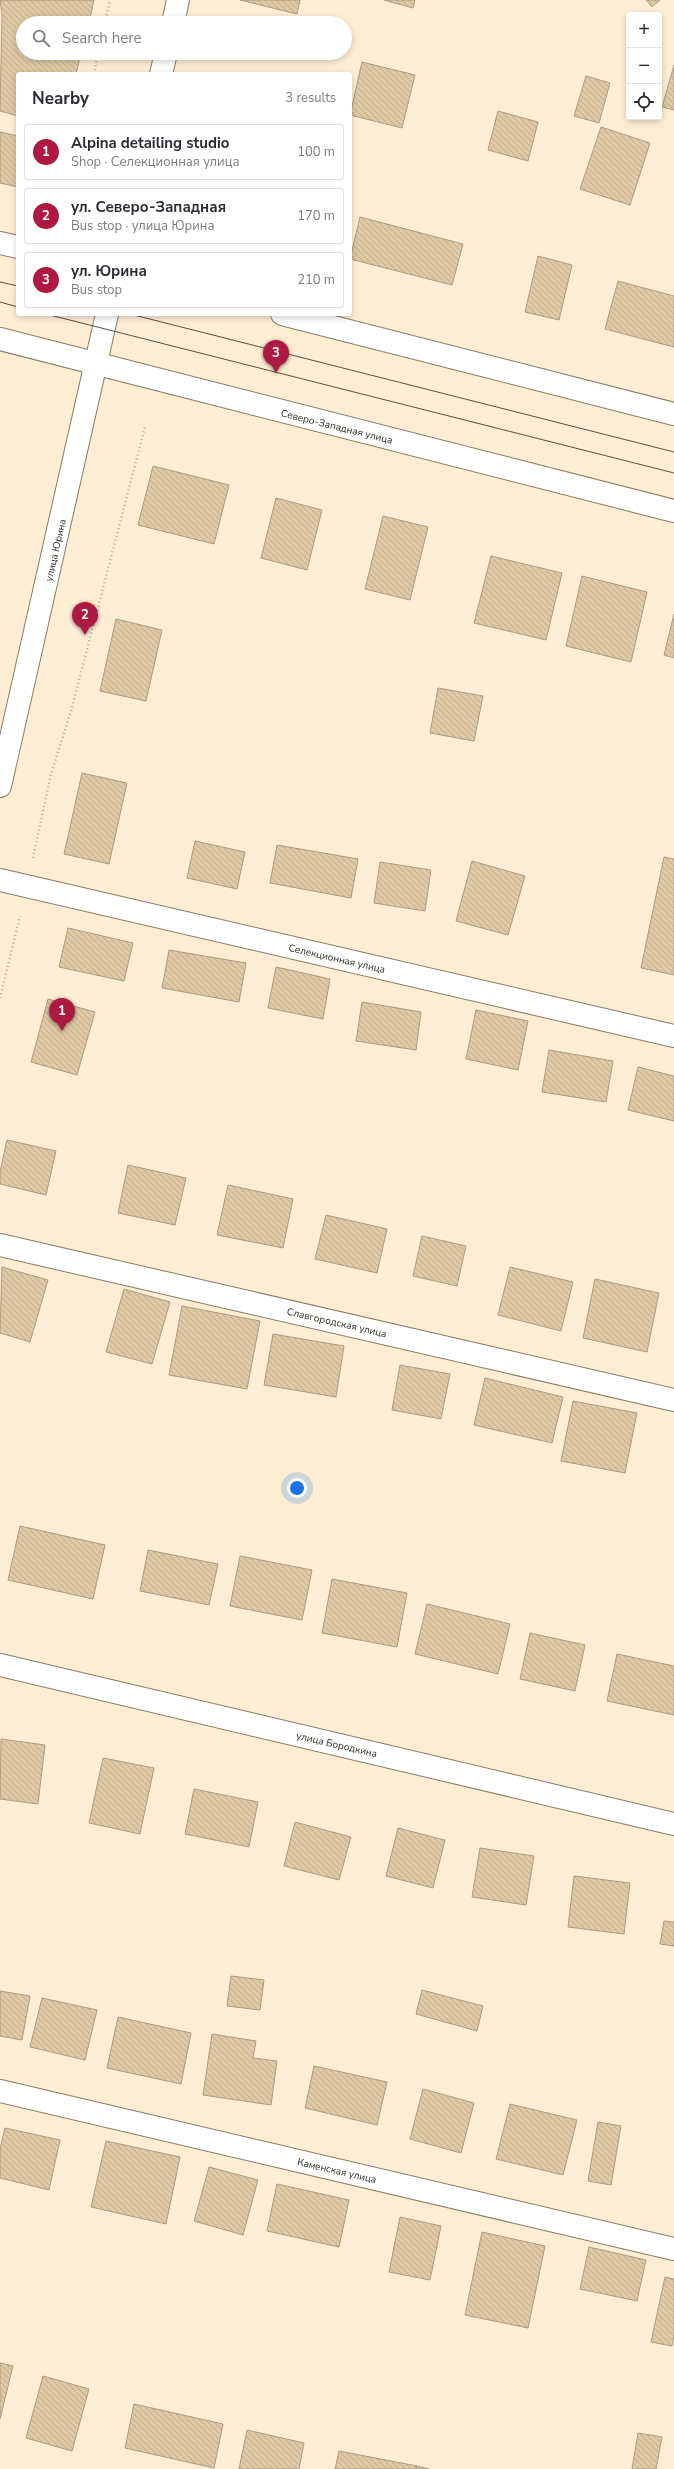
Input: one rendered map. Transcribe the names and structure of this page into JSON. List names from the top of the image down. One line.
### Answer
{"streets":{"street":["Северо-Западная улица","улица Юрина","Селекционная улица","Славгородская улица","улица Бородкина","Каменская улица"]},"crossings":[["Северо-Западная улица","улица Юрина"]],"page":{"map_buttons":["+","−"],"search":"Search here","heading":["Nearby","3 results"],"list":[{"mark":"1","name":"Alpina detailing studio","note":"Shop · Селекционная улица","value":"100 m"},{"mark":"2","name":"ул. Северо-Западная","note":"Bus stop · улица Юрина","value":"170 m"},{"mark":"3","name":"ул. Юрина","note":"Bus stop","value":"210 m"}],"pins":["3","2","1"]}}
